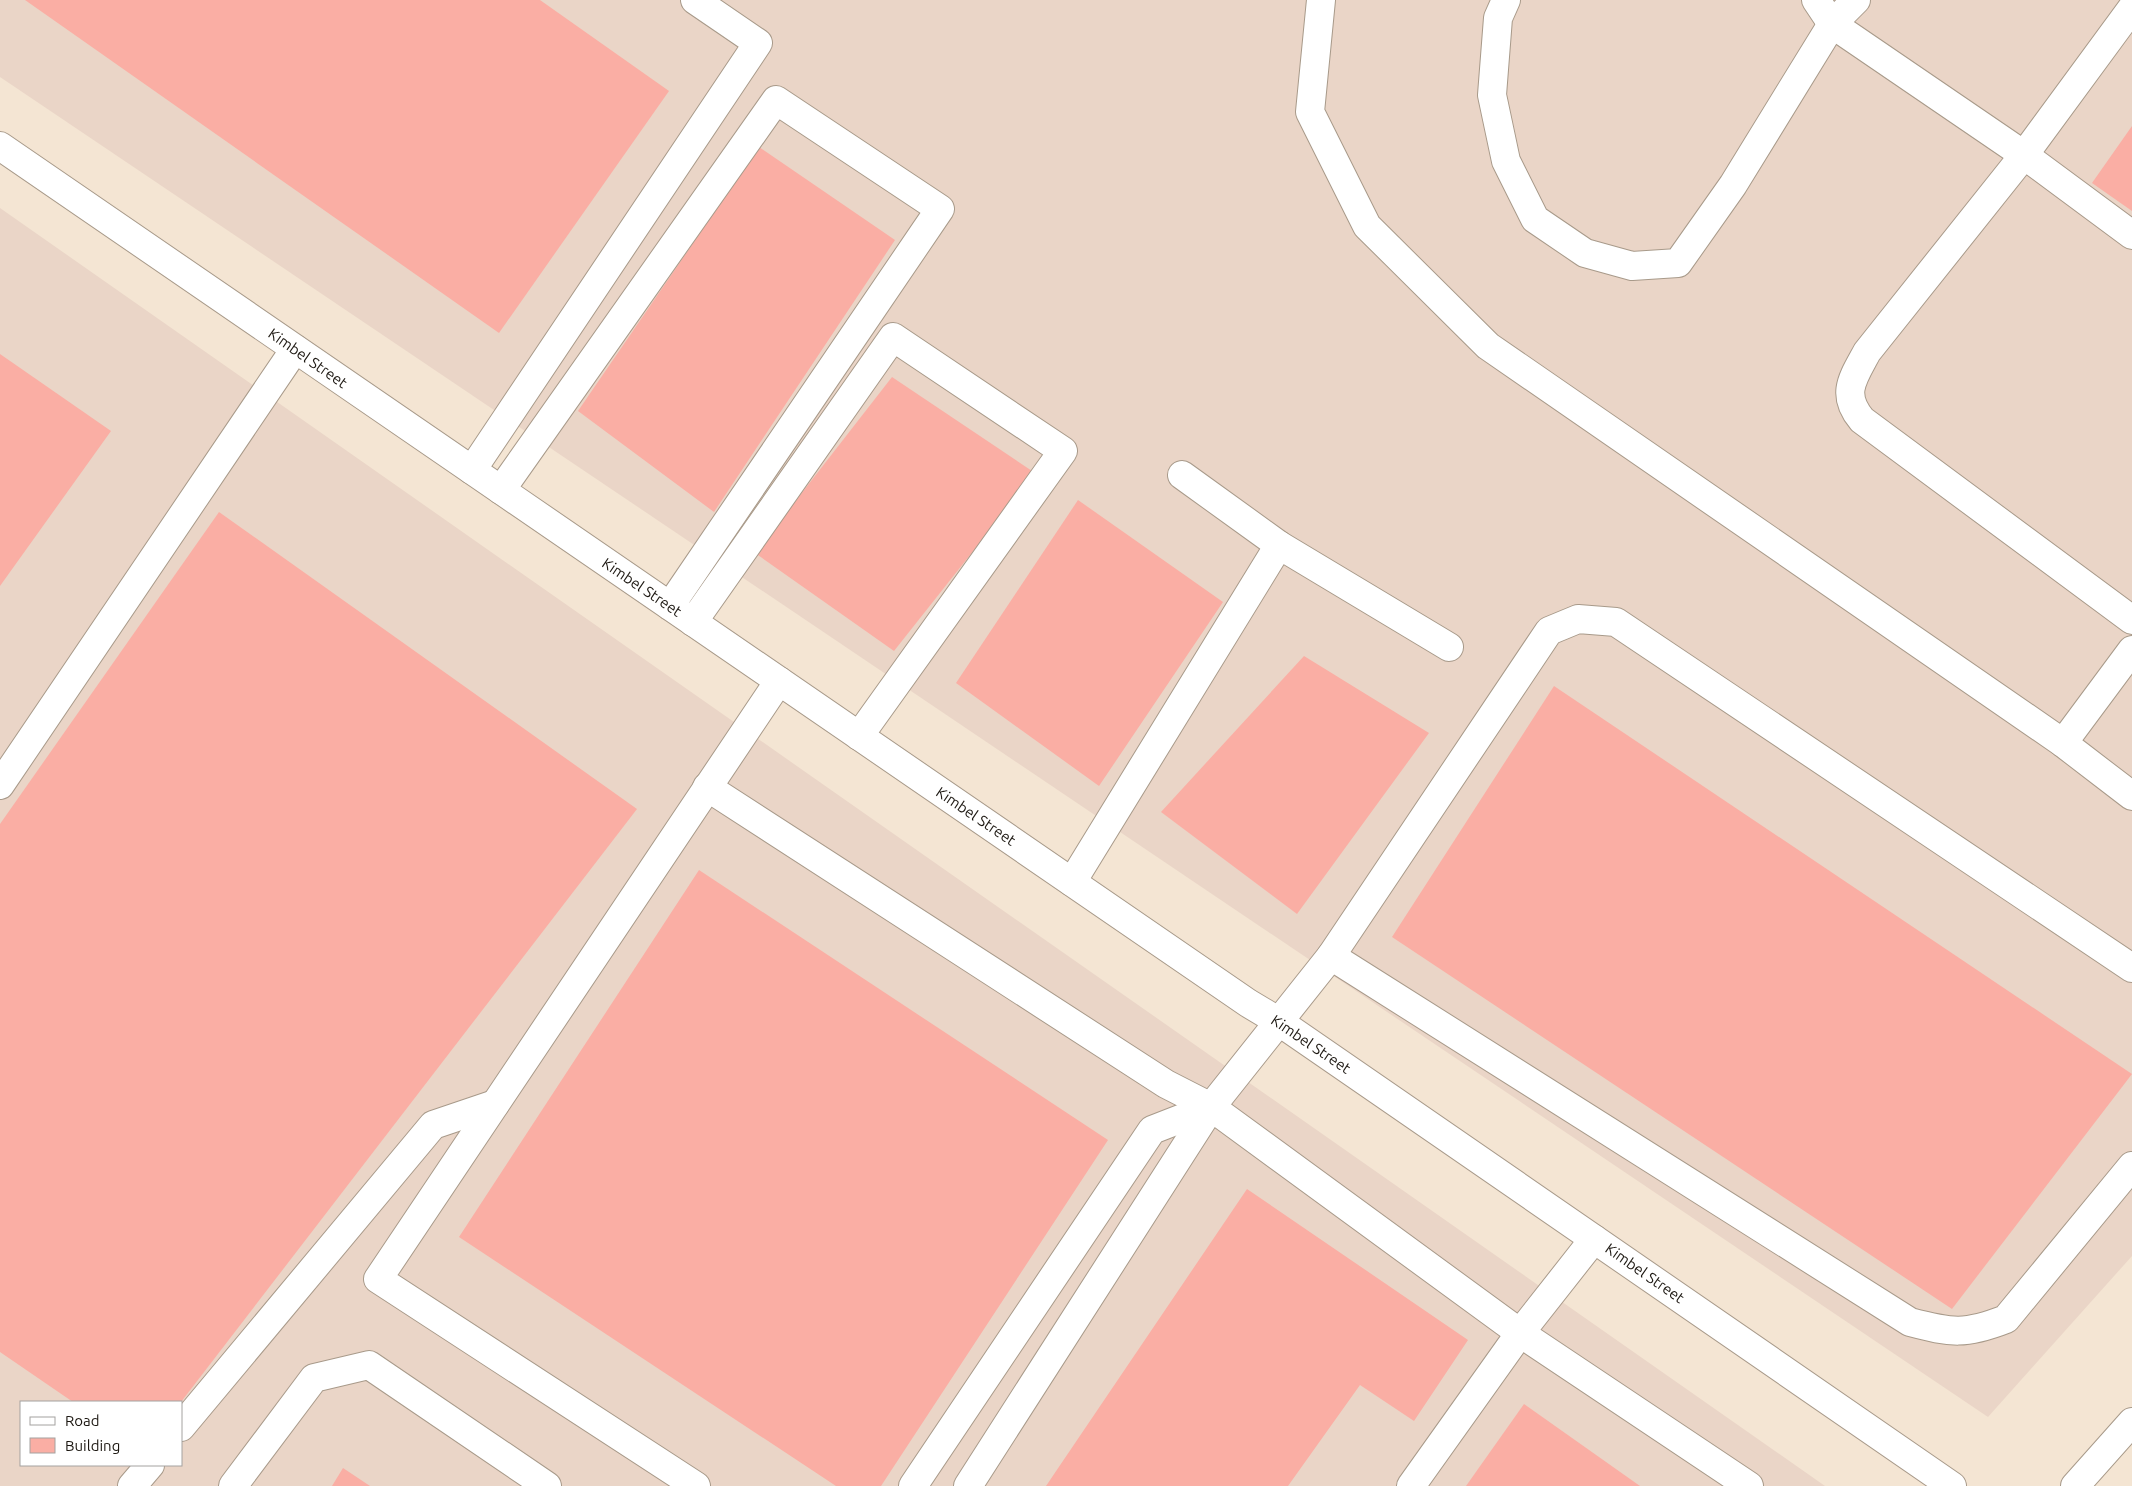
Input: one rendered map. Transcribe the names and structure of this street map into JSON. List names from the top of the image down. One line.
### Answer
{"streets":{"street":["Kimbel Street"]},"legend":["Road","Building"]}
